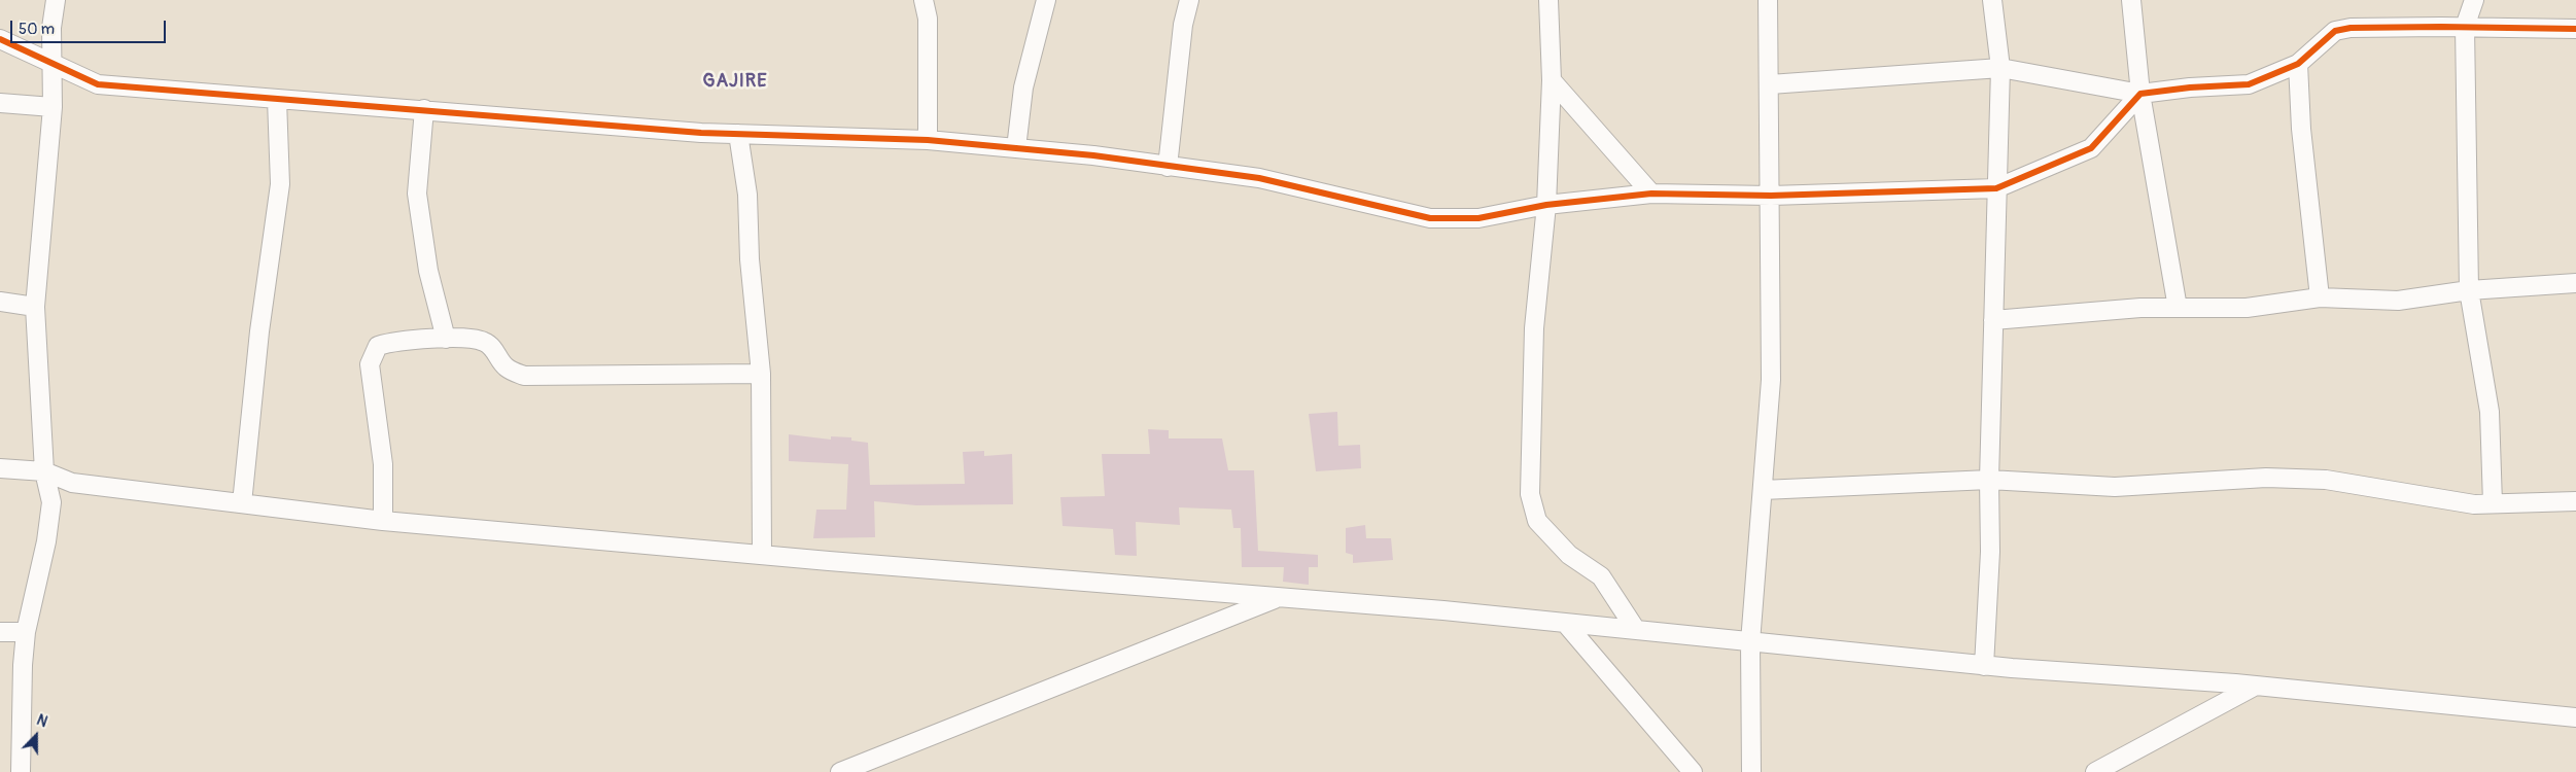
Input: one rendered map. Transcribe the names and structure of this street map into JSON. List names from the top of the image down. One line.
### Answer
{"districts":["GAJIRE"],"scale_bar":"50 m","north":"top"}
